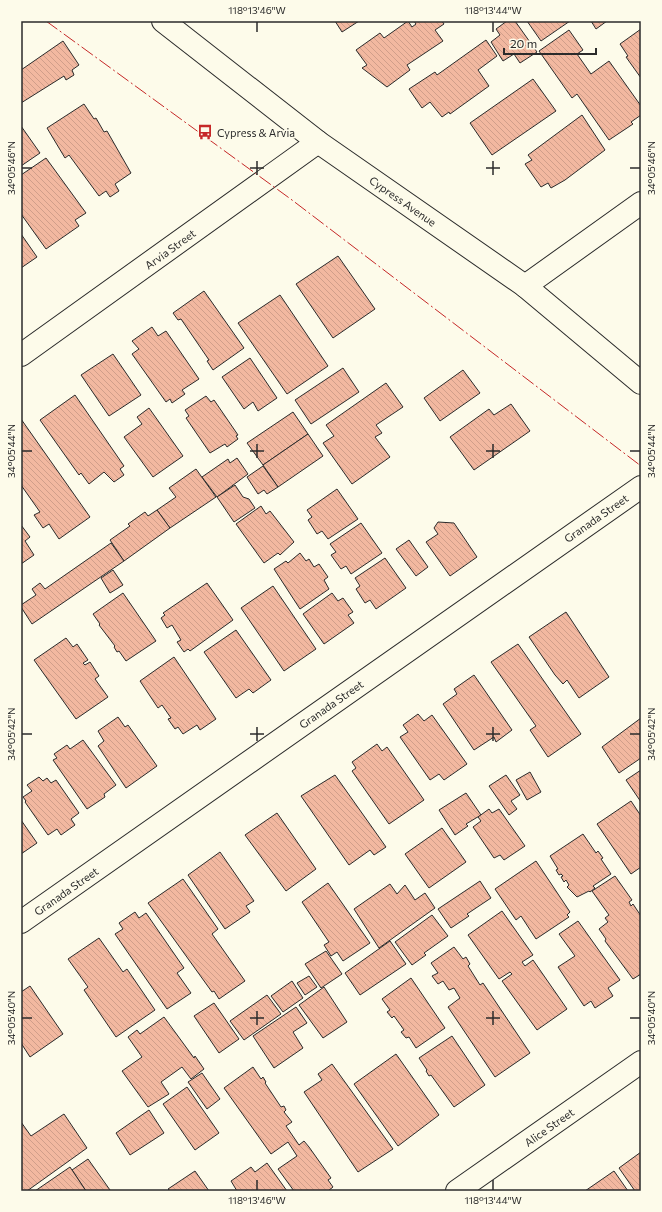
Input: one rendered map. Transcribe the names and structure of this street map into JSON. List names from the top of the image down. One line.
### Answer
{"streets":{"street":["Cypress Avenue","Arvia Street","Granada Street","Alice Street"]},"crossings":[["Cypress Avenue","Arvia Street"]],"places":{"bus stop":["Cypress & Arvia"]},"scale_bar":"20 m","coordinates":["118°13'46\"W","118°13'44\"W","34°05'46\"N","34°05'44\"N","34°05'42\"N","34°05'40\"N"]}
